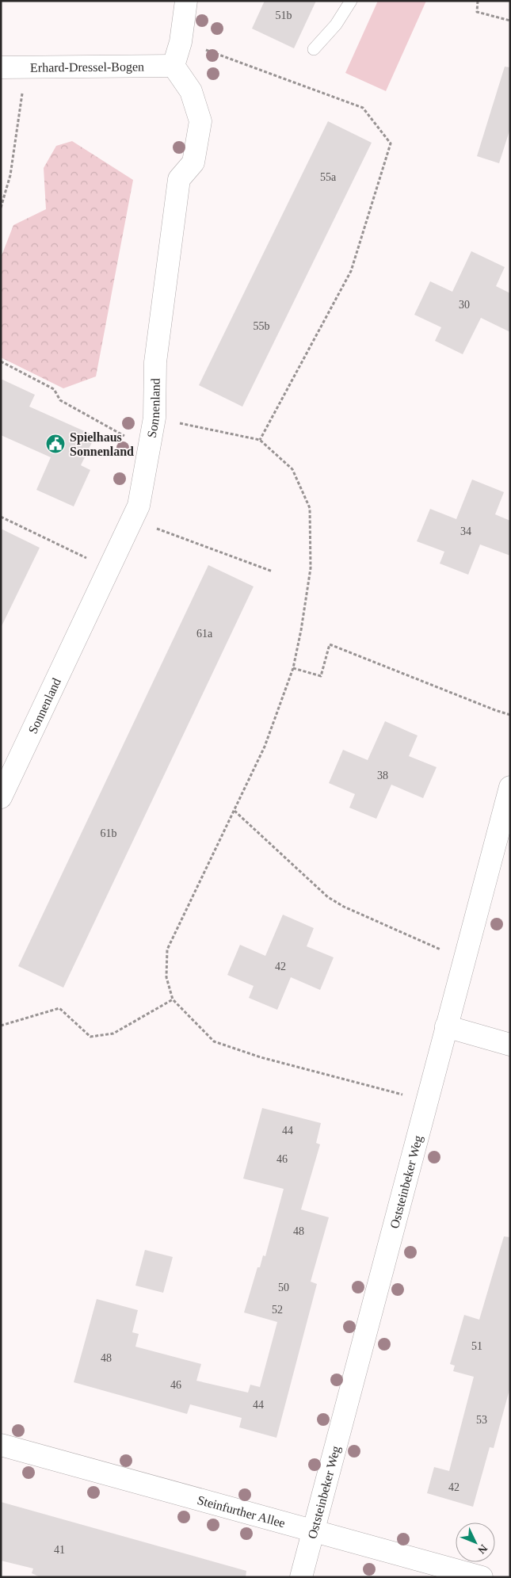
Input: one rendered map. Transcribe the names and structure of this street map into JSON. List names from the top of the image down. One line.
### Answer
{"streets":{"street":["Erhard-Dressel-Bogen","Sonnenland","Oststeinbeker Weg","Steinfurther Allee"]},"crossings":[["Erhard-Dressel-Bogen","Sonnenland"],["Oststeinbeker Weg","Steinfurther Allee"]],"places":{"public building":["Spielhaus Sonnenland"]},"house_numbers":["51b","55a","30","55b","34","61a","38","61b","42","44","46","48","50","52","51","48","46","44","53","42","41"],"north":"bottom right"}
